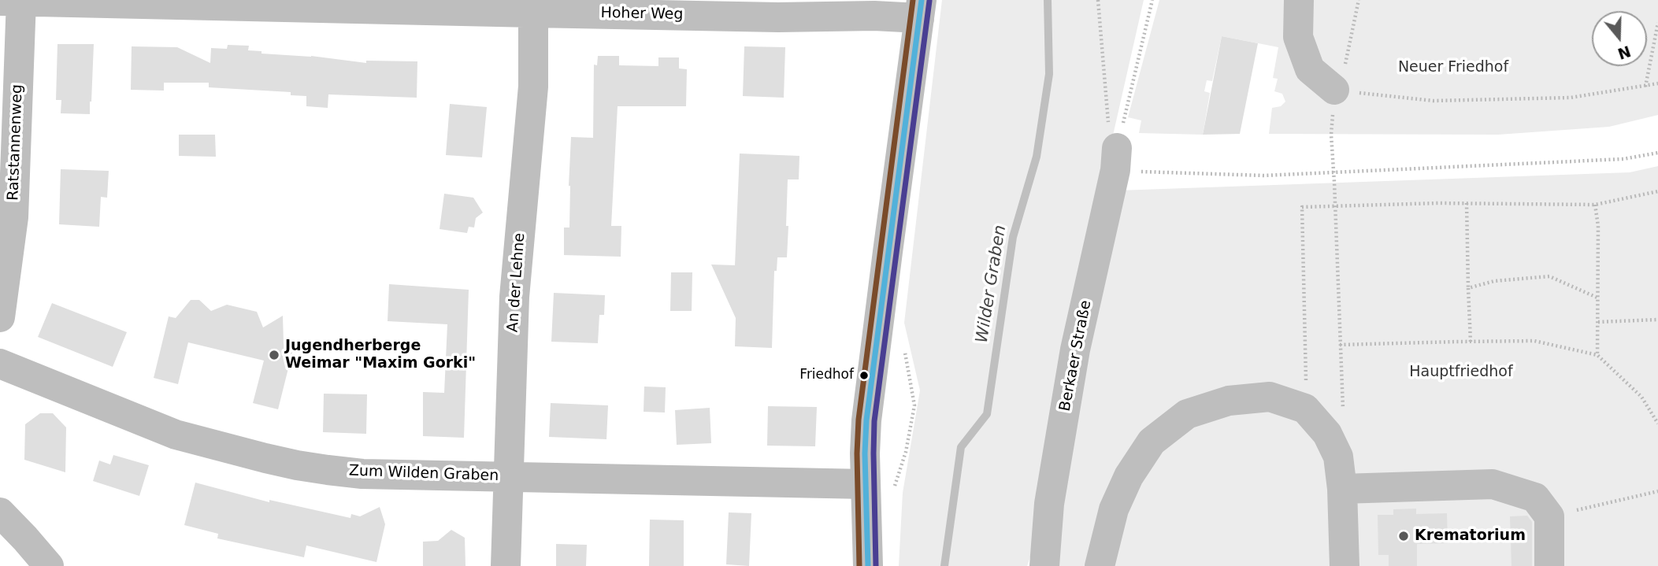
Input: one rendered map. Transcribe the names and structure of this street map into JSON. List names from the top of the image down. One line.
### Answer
{"streets":{"street":["Hoher Weg","Ratstannenweg","An der Lehne","Berkaer Straße","Zum Wilden Graben"]},"crossings":[["Hoher Weg","Ratstannenweg"],["Hoher Weg","An der Lehne"],["An der Lehne","Zum Wilden Graben"]],"water":["Wilder Graben"],"parks":["Neuer Friedhof","Hauptfriedhof"],"places":["Jugendherberge Weimar \"Maxim Gorki\"","Friedhof","Krematorium"],"north":"bottom"}
